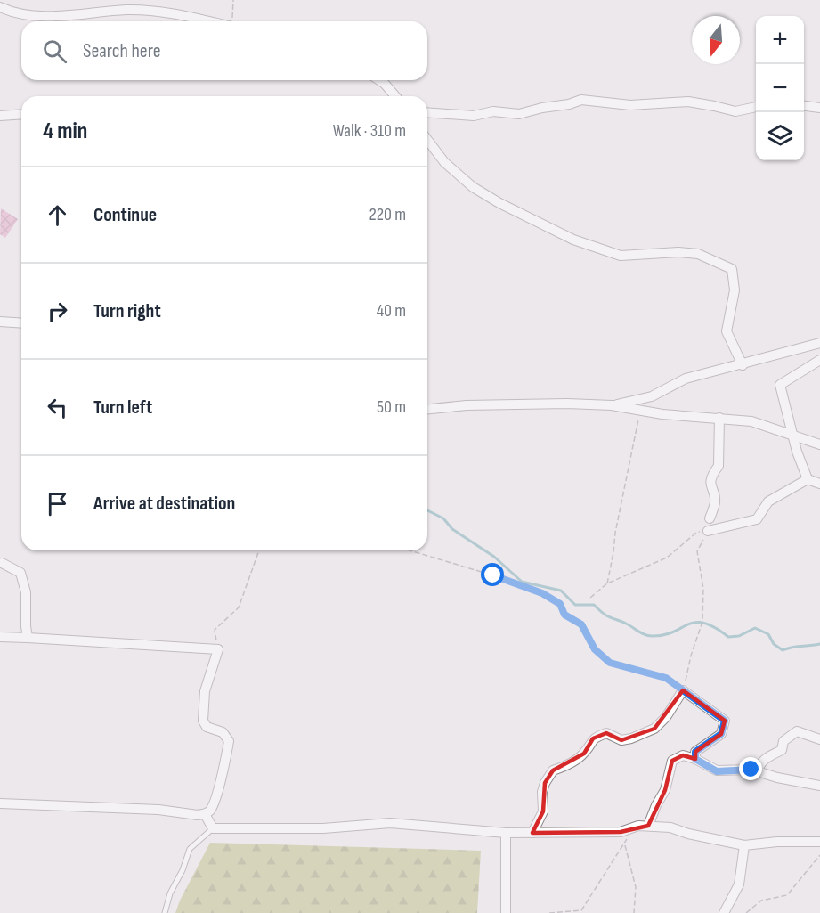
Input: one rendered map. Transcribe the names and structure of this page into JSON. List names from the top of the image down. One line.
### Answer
{"north":"bottom","page":{"map_buttons":["+","−"],"search":"Search here","heading":["4 min","Walk · 310 m"],"list":[["Continue","220 m"],["Turn right","40 m"],["Turn left","50 m"],"Arrive at destination"]}}
